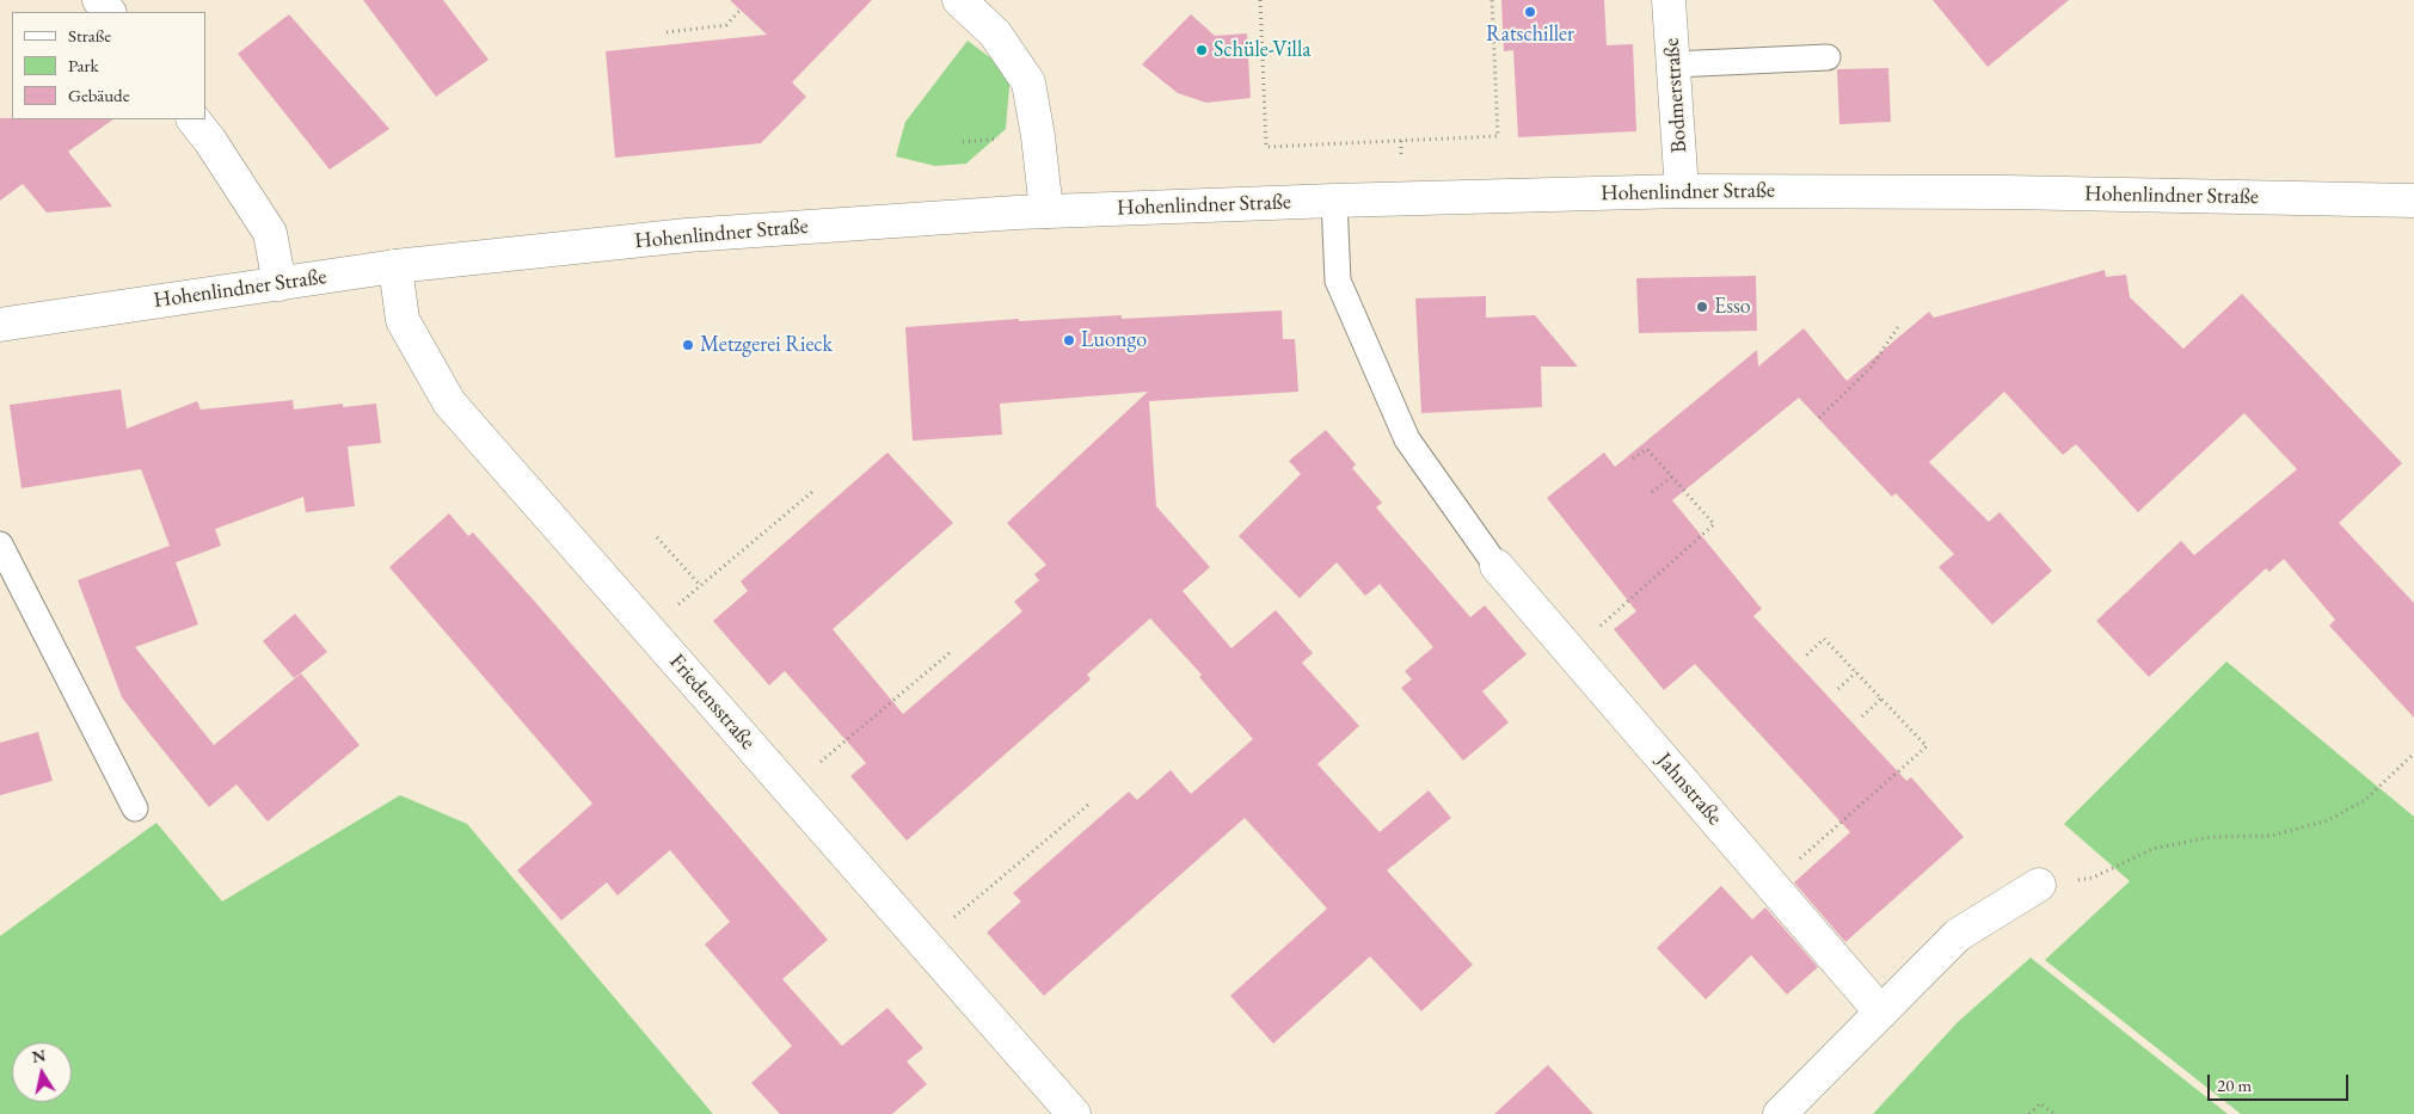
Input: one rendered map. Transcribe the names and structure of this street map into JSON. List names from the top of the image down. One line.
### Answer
{"streets":{"street":["Bodmerstraße","Hohenlindner Straße","Friedensstraße","Jahnstraße"]},"crossings":[["Bodmerstraße","Hohenlindner Straße"],["Hohenlindner Straße","Friedensstraße"]],"places":["Ratschiller","Schüle-Villa","Esso","Luongo","Metzgerei Rieck"],"legend":["Straße","Park","Gebäude"],"scale_bar":"20 m","north":"top"}
